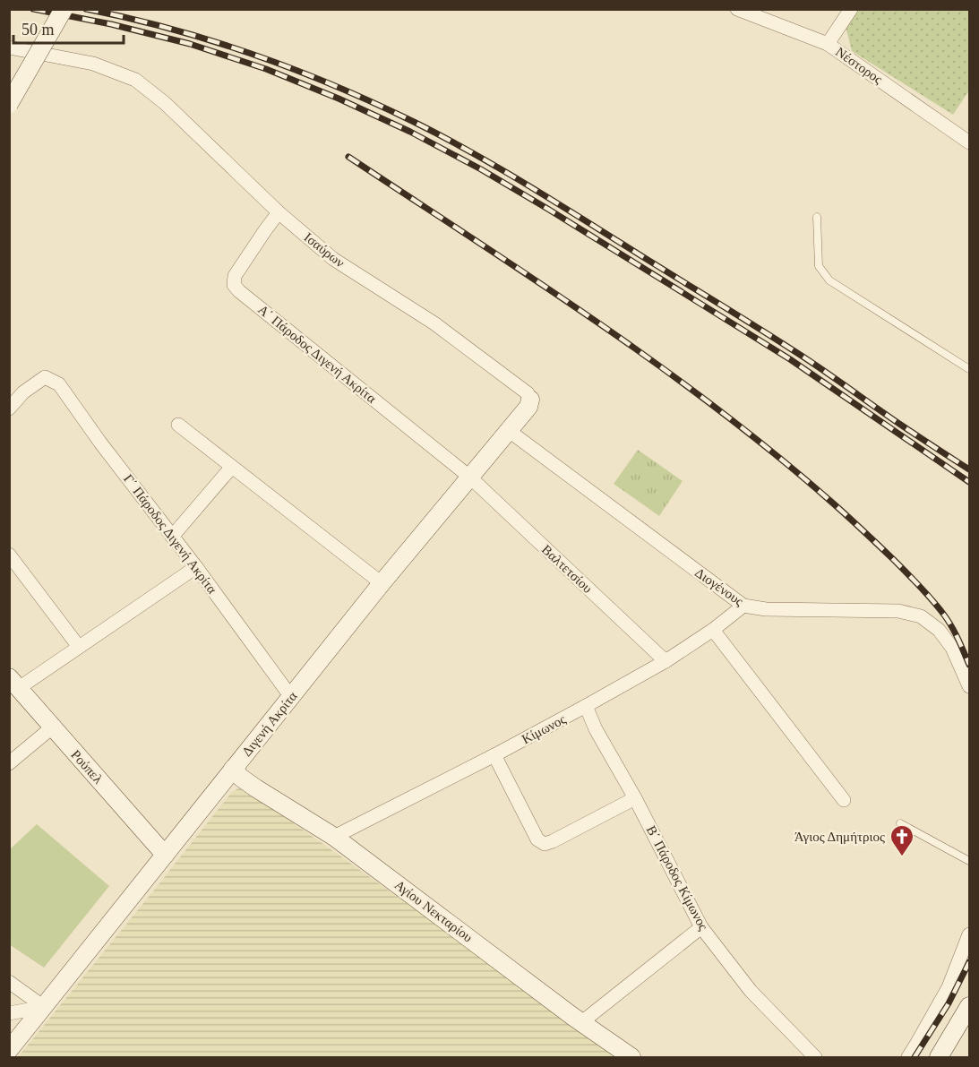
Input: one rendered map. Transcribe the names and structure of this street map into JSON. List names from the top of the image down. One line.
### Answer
{"streets":{"street":["Νέστορος","Ισαύρων","Α΄ Πάροδος Διγενή Ακρίτα","Γ΄ Πάροδος Διγενή Ακρίτα","Βαλτετσίου","Διογένους","Διγενή Ακρίτα","Κίμωνος","Ρούπελ","Β΄ Πάροδος Κίμωνος","Αγίου Νεκταρίου"]},"crossings":[["Ισαύρων","Α΄ Πάροδος Διγενή Ακρίτα"],["Ισαύρων","Διγενή Ακρίτα"],["Α΄ Πάροδος Διγενή Ακρίτα","Βαλτετσίου"],["Α΄ Πάροδος Διγενή Ακρίτα","Διγενή Ακρίτα"],["Γ΄ Πάροδος Διγενή Ακρίτα","Διγενή Ακρίτα"],["Βαλτετσίου","Διγενή Ακρίτα"],["Βαλτετσίου","Κίμωνος"],["Διογένους","Διγενή Ακρίτα"],["Διογένους","Κίμωνος"],["Διγενή Ακρίτα","Ρούπελ"],["Διγενή Ακρίτα","Αγίου Νεκταρίου"],["Κίμωνος","Β΄ Πάροδος Κίμωνος"],["Κίμωνος","Αγίου Νεκταρίου"]],"places":{"church":["Άγιος Δημήτριος"]},"scale_bar":"50 m"}
